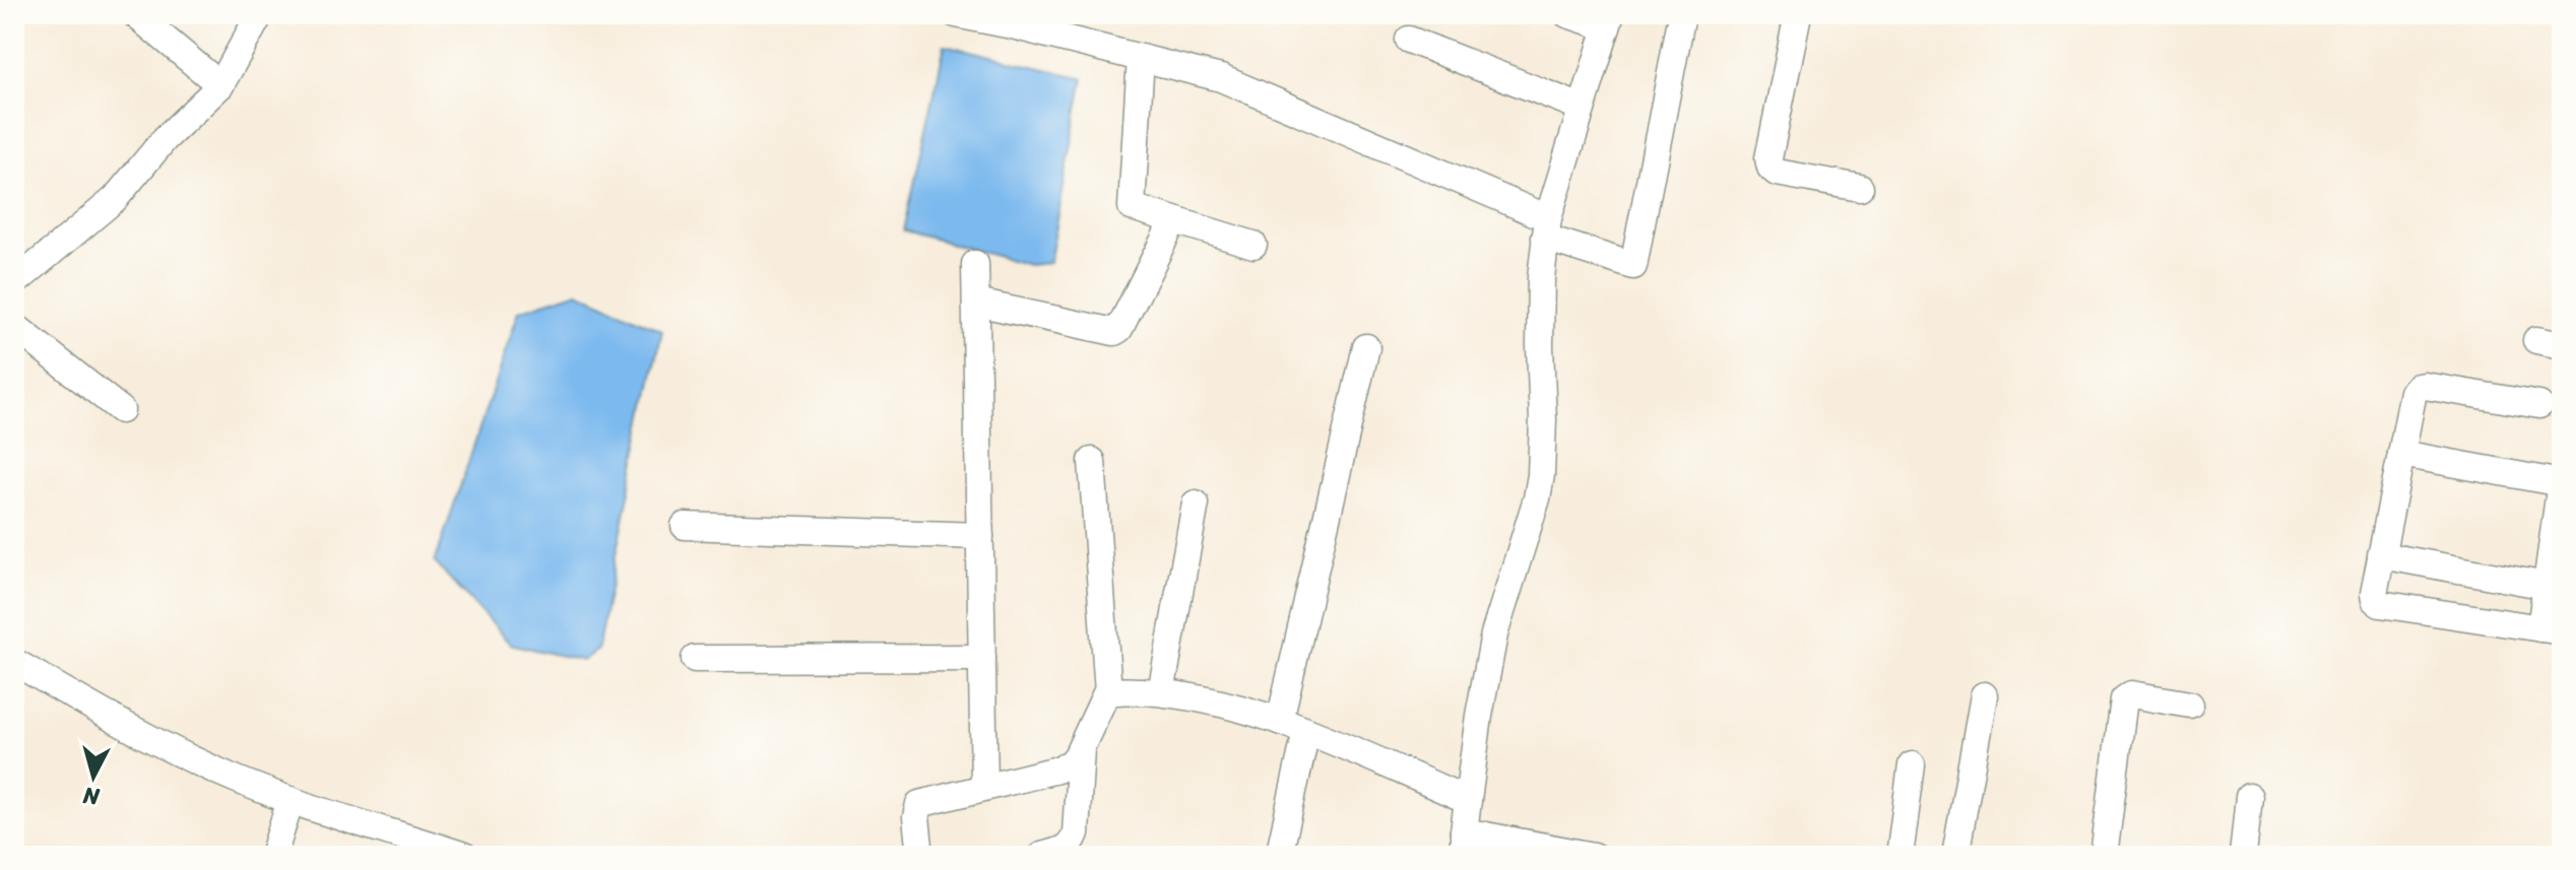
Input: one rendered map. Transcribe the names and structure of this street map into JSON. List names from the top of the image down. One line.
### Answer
{"north":"bottom"}
